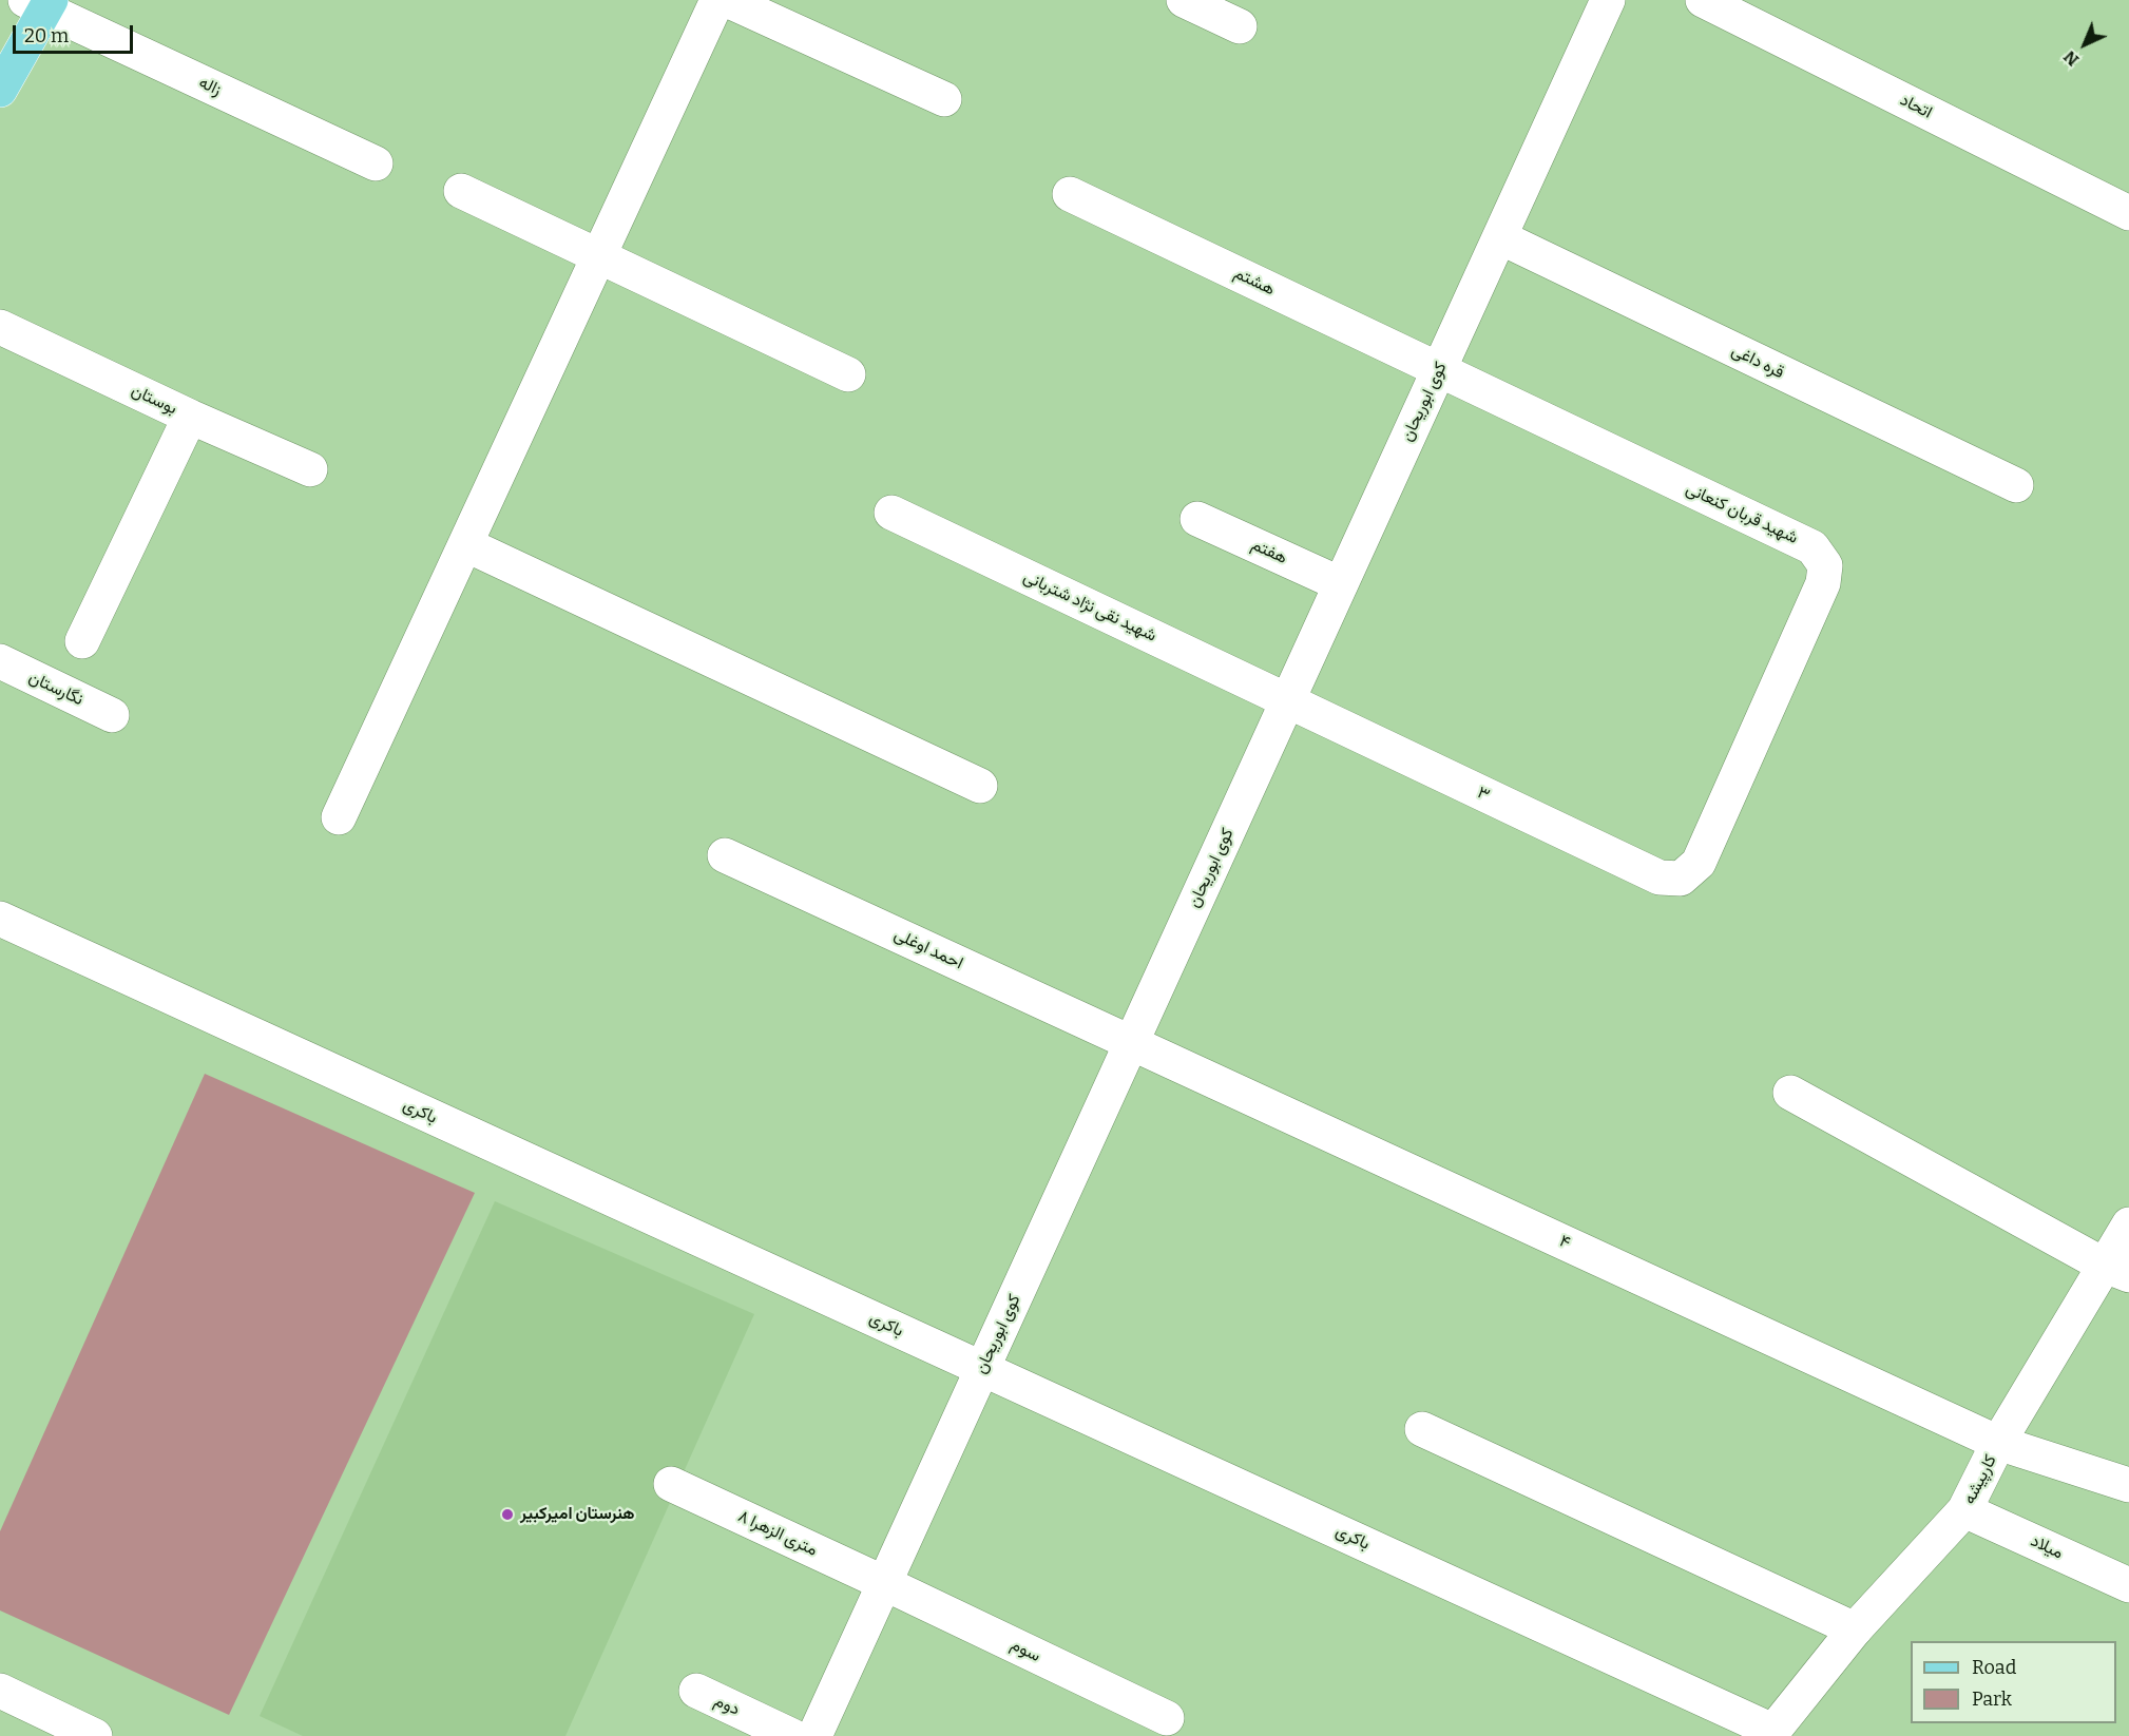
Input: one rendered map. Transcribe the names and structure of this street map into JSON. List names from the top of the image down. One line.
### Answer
{"streets":{"street":["زاله","اتحاد","هشتم","قره داغی","بوستان","کوی ابوریحان","شهید قربان کنعانی","هفتم","شهید نقی نژاد شتربانی","نگارستان","۳","احمد اوغلی","باکری","۴","کارپیشه","۸ متری الزهرا","میلاد","سوم","دوم"]},"crossings":[["هشتم","کوی ابوریحان"],["هشتم","شهید قربان کنعانی"],["قره داغی","کوی ابوریحان"],["کوی ابوریحان","شهید قربان کنعانی"],["کوی ابوریحان","هفتم"],["کوی ابوریحان","شهید نقی نژاد شتربانی"],["کوی ابوریحان","۳"],["کوی ابوریحان","احمد اوغلی"],["کوی ابوریحان","باکری"],["کوی ابوریحان","۴"],["کوی ابوریحان","۸ متری الزهرا"],["کوی ابوریحان","سوم"],["شهید قربان کنعانی","۳"],["شهید نقی نژاد شتربانی","۳"],["احمد اوغلی","۴"],["باکری","کارپیشه"],["۴","کارپیشه"],["کارپیشه","میلاد"],["۸ متری الزهرا","سوم"]],"places":["هنرستان امیرکبیر"],"legend":["Road","Park"],"scale_bar":"20 m","north":"bottom left"}
